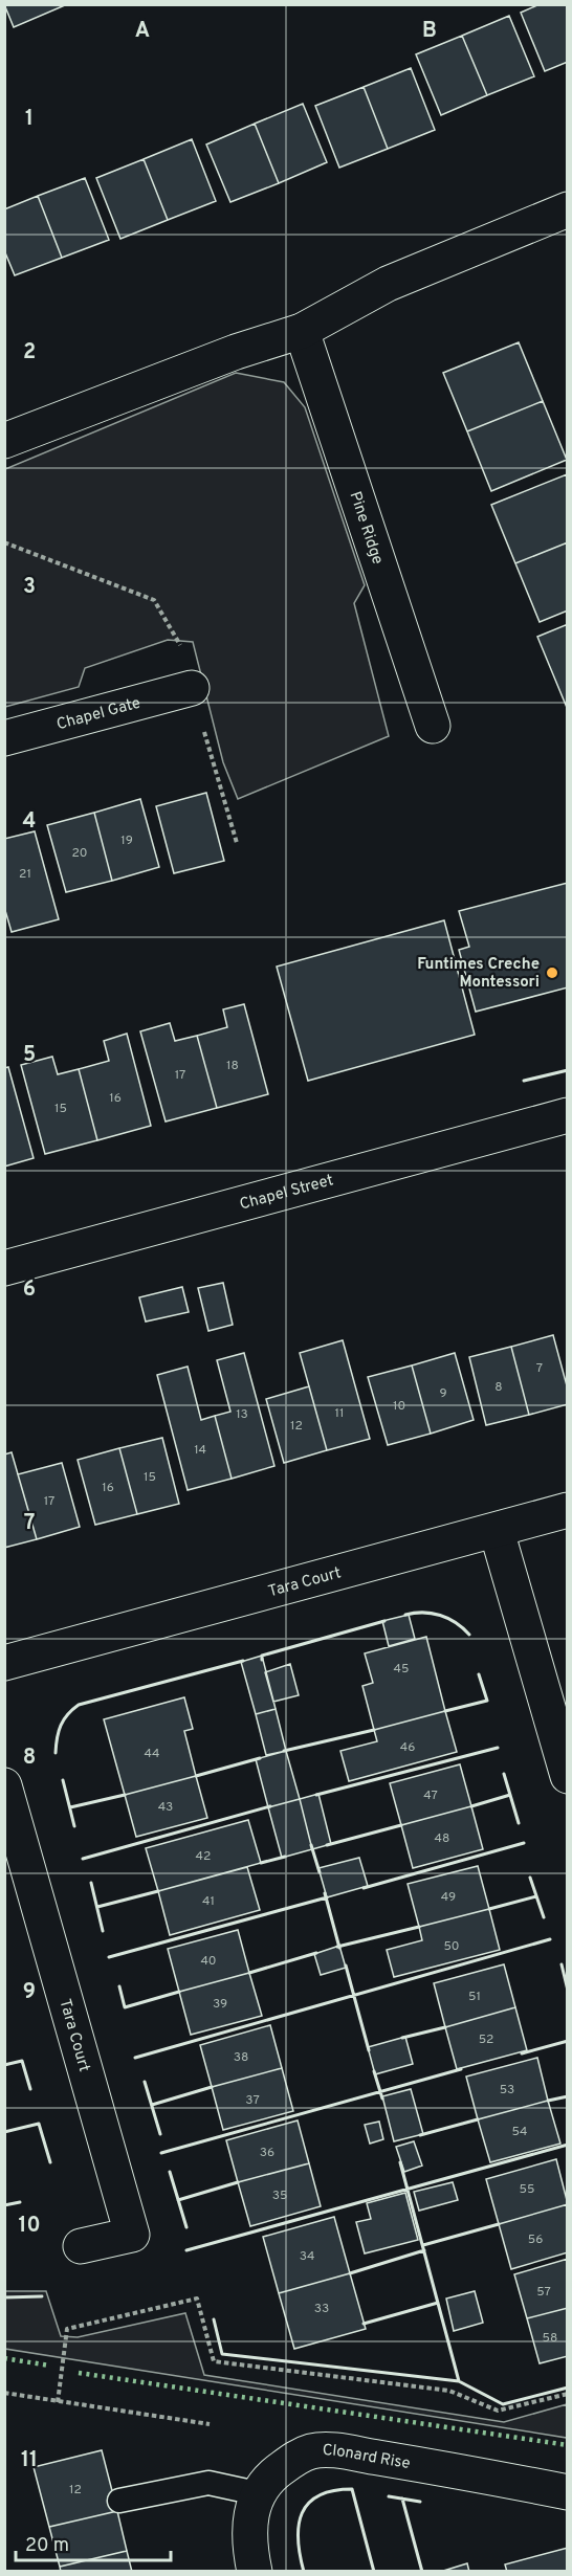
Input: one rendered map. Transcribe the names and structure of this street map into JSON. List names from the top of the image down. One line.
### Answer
{"streets":{"street":["Pine Ridge","Chapel Gate","Chapel Street","Tara Court","Clonard Rise"]},"places":["Funtimes Creche Montessori"],"house_numbers":["19","20","21","18","17","16","15","7","8","9","10","11","13","12","14","15","16","17","45","46","44","47","43","48","42","49","41","50","40","51","39","52","38","53","37","54","36","55","35","56","34","57","33","58","12"],"scale_bar":"20 m","grid":{"columns":["A","B"],"rows":["1","2","3","4","5","6","7","8","9","10","11"]}}
